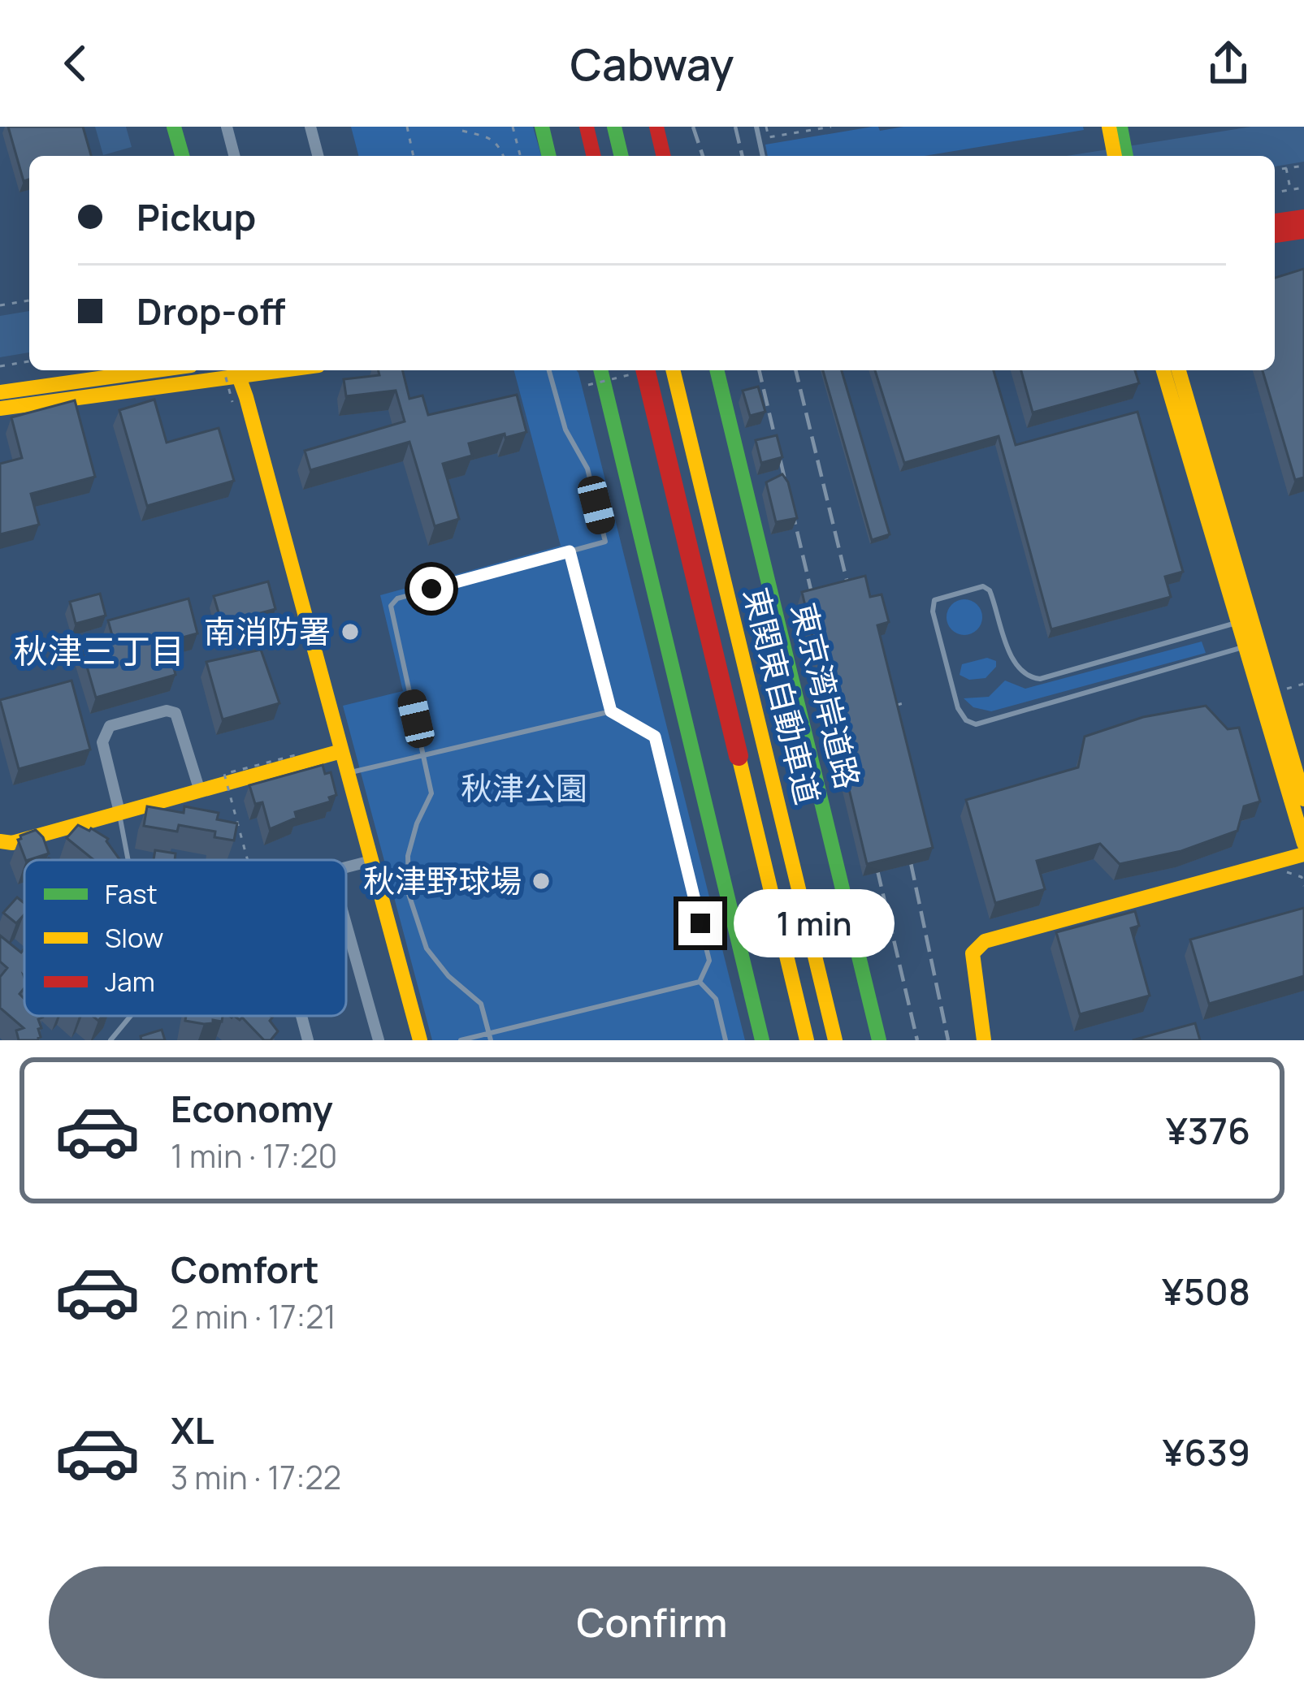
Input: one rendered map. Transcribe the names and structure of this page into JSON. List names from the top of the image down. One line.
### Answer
{"streets":{"main road":["東関東自動車道","東京湾岸道路"]},"districts":["秋津三丁目"],"parks":["秋津公園"],"places":["南消防署","秋津野球場"],"legend":["Fast","Slow","Jam"],"page":{"header":"Cabway","banner":["Pickup","Drop-off"],"bubble":"1 min","list":[{"name":"Economy","note":"1 min · 17:20","value":"¥376"},{"name":"Comfort","note":"2 min · 17:21","value":"¥508"},{"name":"XL","note":"3 min · 17:22","value":"¥639"}],"buttons":"Confirm"}}
